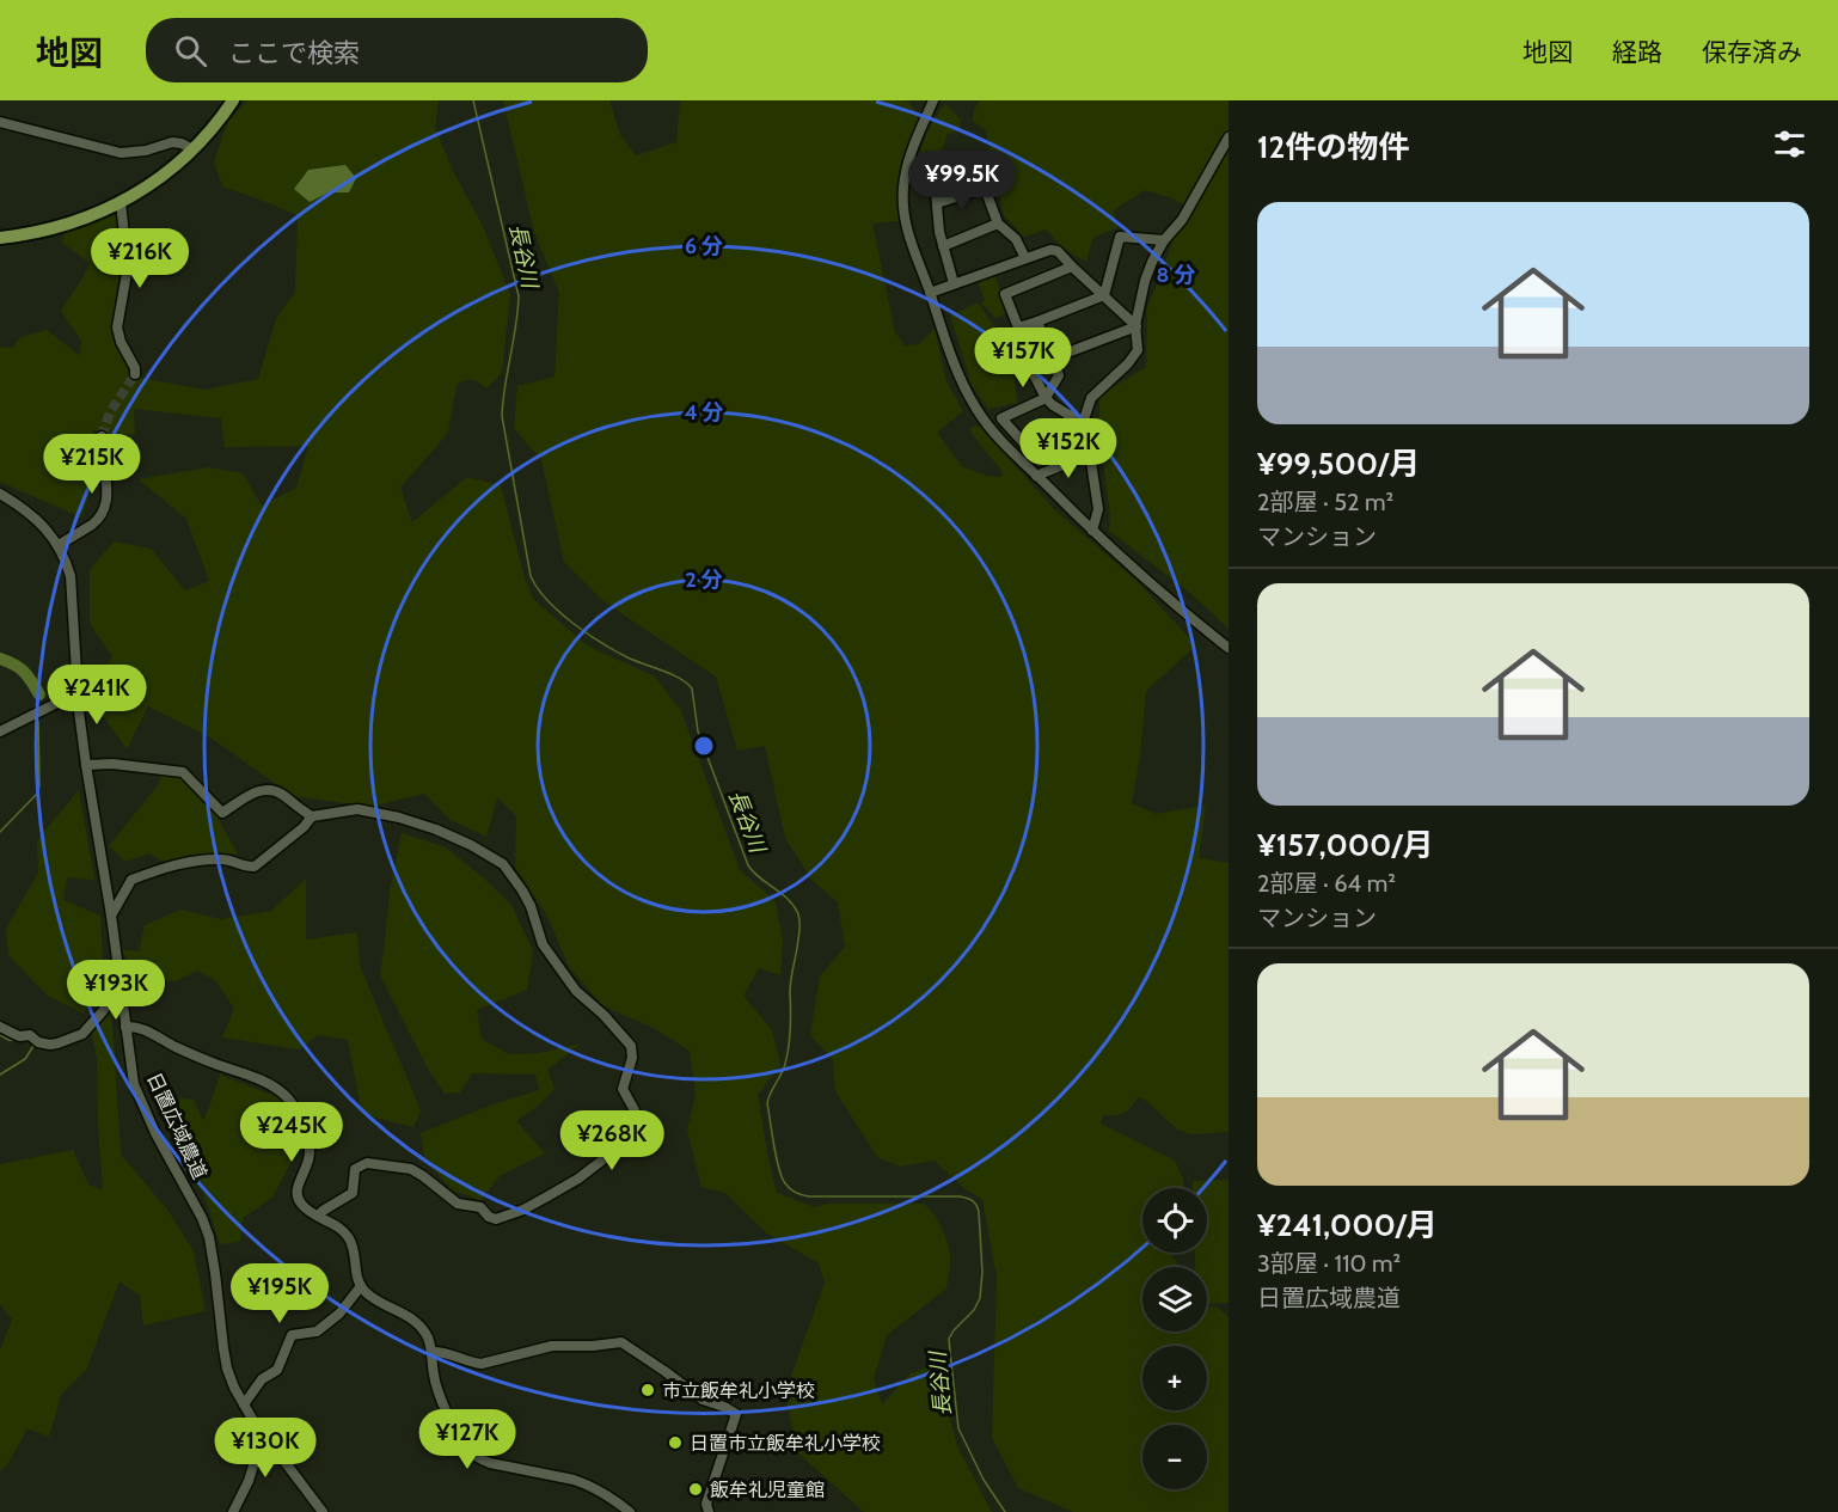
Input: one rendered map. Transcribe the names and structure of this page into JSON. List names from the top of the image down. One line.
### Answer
{"streets":{"street":["日置広域農道"]},"water":["長谷川"],"places":["市立飯牟礼小学校","日置市立飯牟礼小学校","飯牟礼児童館"],"page":{"header":"地図","search":"ここで検索","nav":["地図","経路","保存済み"],"heading":"12件の物件","price":["¥99.5K","¥216K","¥157K","¥152K","¥215K","¥241K","¥193K","¥245K","¥268K","¥195K","¥127K","¥130K"],"list":[{"name":"¥99,500/月","note":"2部屋 · 52 m² · マンション"},{"name":"¥157,000/月","note":"2部屋 · 64 m² · マンション"},{"name":"¥241,000/月","note":"3部屋 · 110 m² · 日置広域農道"}],"map_buttons":["+","−"]},"rings":["6 分","8 分","4 分","2 分"]}
